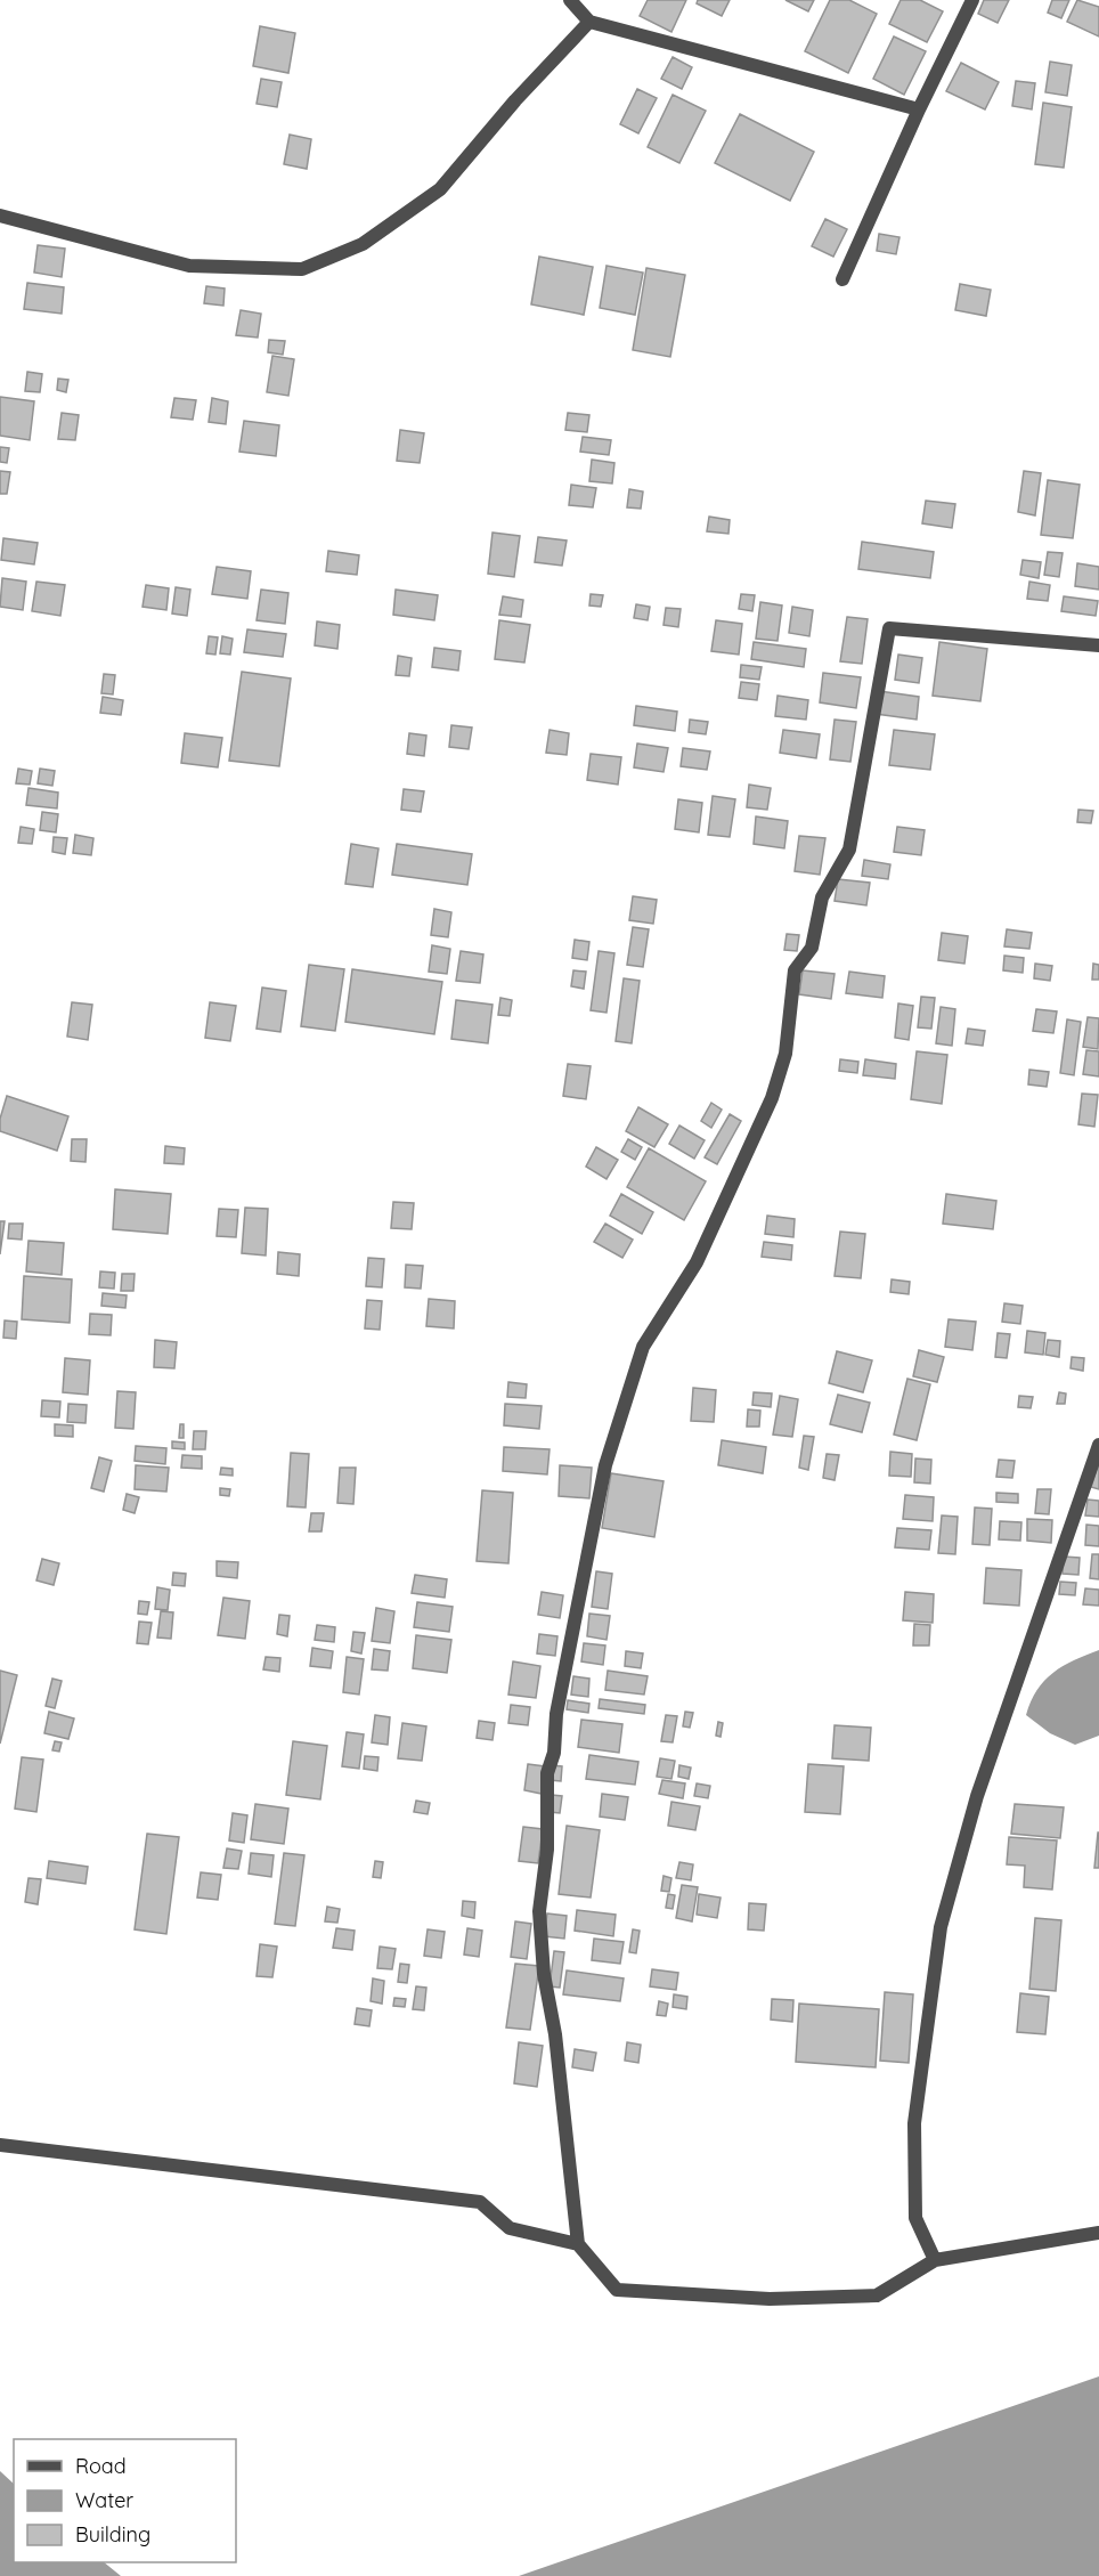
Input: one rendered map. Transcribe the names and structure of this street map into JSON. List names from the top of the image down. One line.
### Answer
{"legend":["Road","Water","Building"]}
